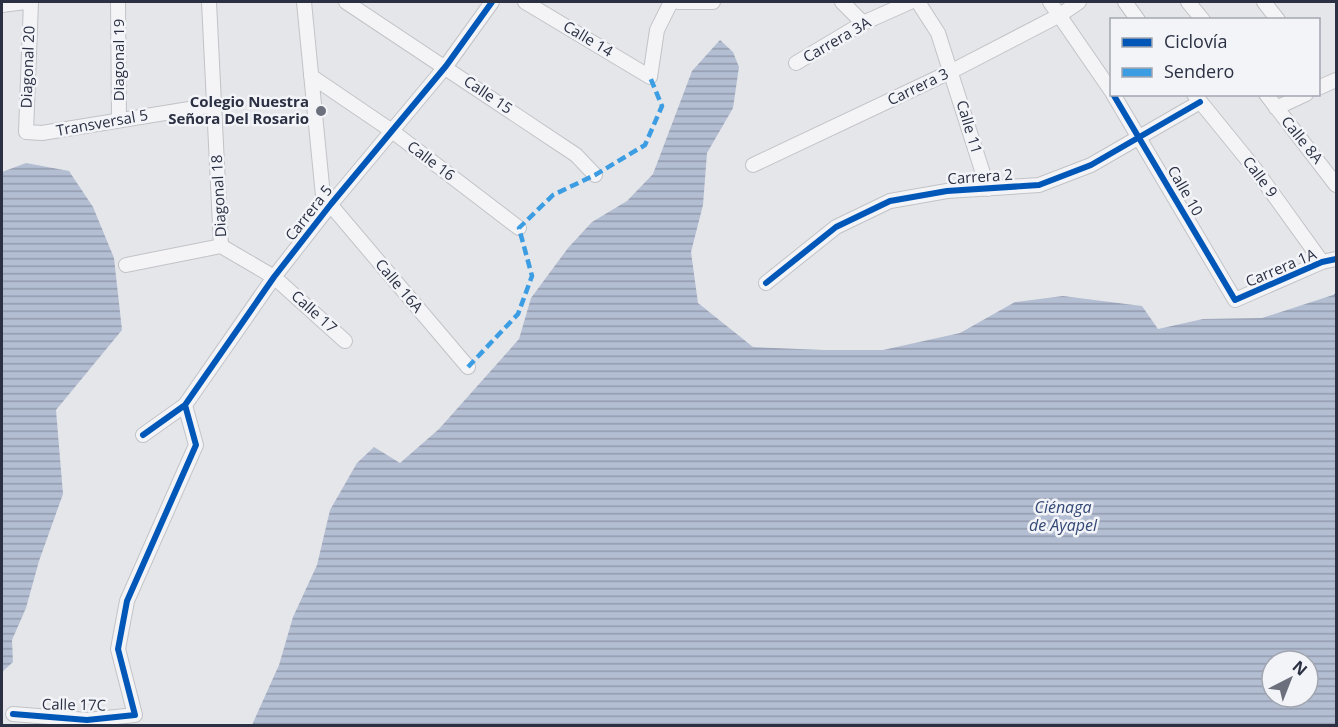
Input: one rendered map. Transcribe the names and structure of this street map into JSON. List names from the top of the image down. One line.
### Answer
{"streets":{"street":["Calle 14","Carrera 3A","Diagonal 19","Diagonal 20","Carrera 3","Calle 15","Transversal 5","Calle 11","Calle 8A","Calle 16","Carrera 2","Calle 9","Calle 10","Diagonal 18","Carrera 5","Carrera 1A","Calle 16A","Calle 17","Calle 17C"]},"crossings":[["Diagonal 19","Transversal 5"],["Diagonal 20","Transversal 5"],["Carrera 3","Calle 11"],["Carrera 3","Calle 10"],["Calle 15","Carrera 5"],["Transversal 5","Diagonal 18"],["Calle 11","Carrera 2"],["Calle 16","Carrera 5"],["Calle 16","Calle 16A"],["Carrera 2","Calle 9"],["Carrera 2","Calle 10"],["Calle 9","Carrera 1A"],["Calle 10","Carrera 1A"],["Diagonal 18","Calle 17"],["Carrera 5","Calle 16A"],["Carrera 5","Calle 17"],["Carrera 5","Calle 17C"]],"water":["Ciénaga de Ayapel"],"places":["Colegio Nuestra Señora Del Rosario"],"legend":["Ciclovía","Sendero"],"north":"top right"}
